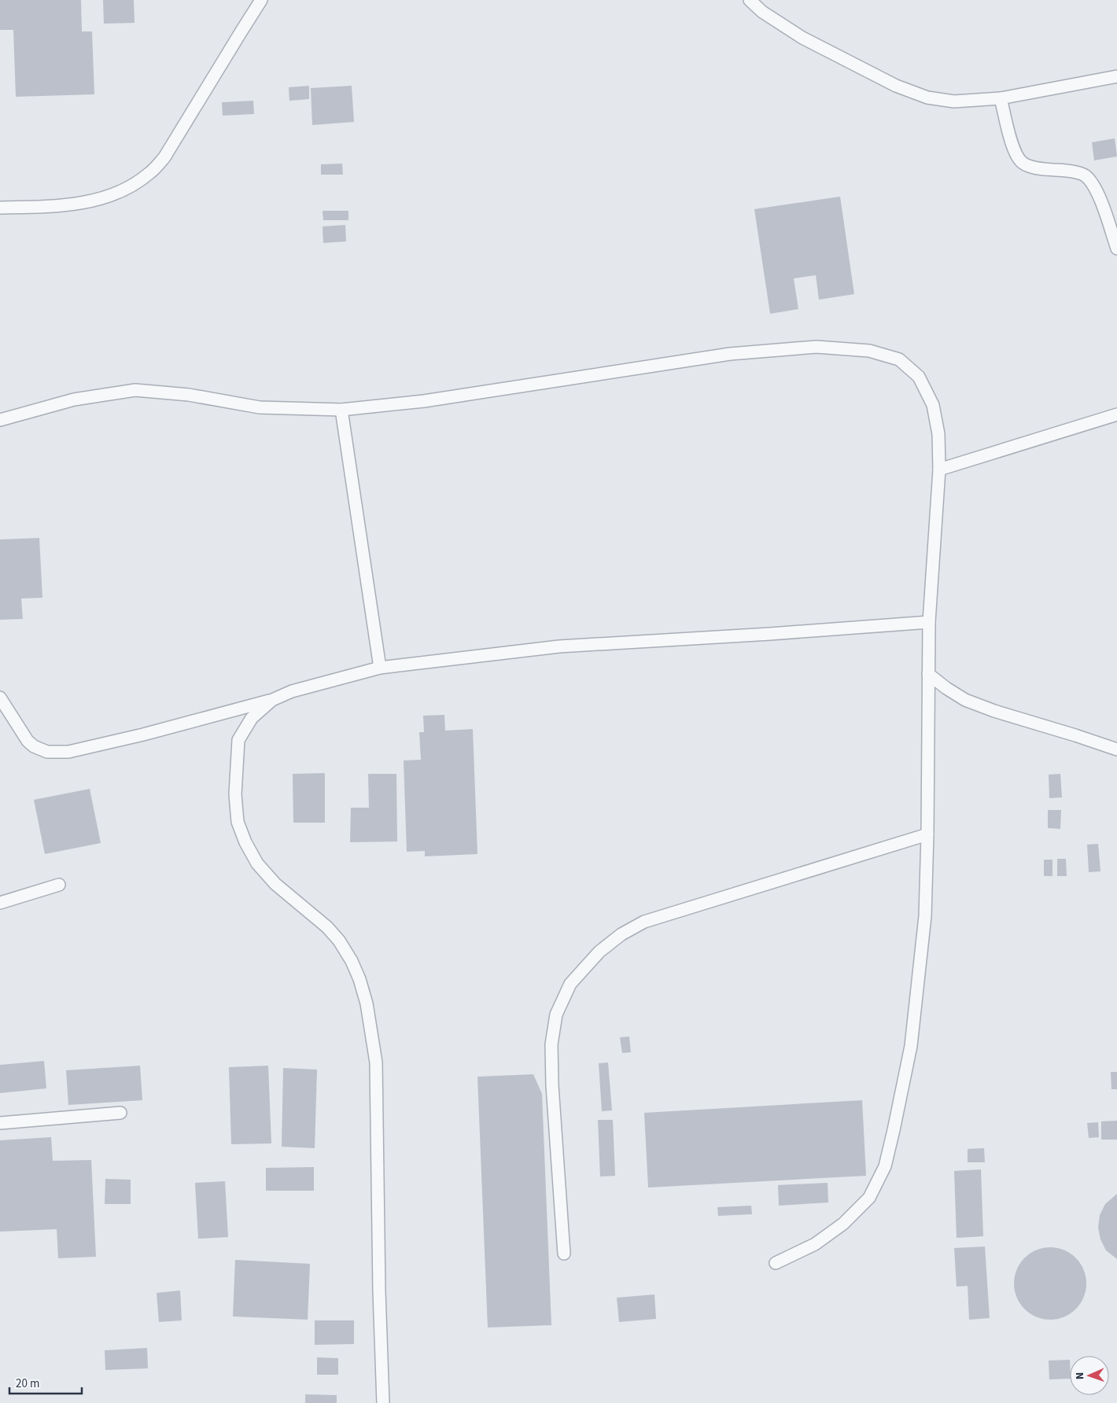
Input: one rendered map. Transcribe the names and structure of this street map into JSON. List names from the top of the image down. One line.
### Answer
{"scale_bar":"20 m","north":"left"}
